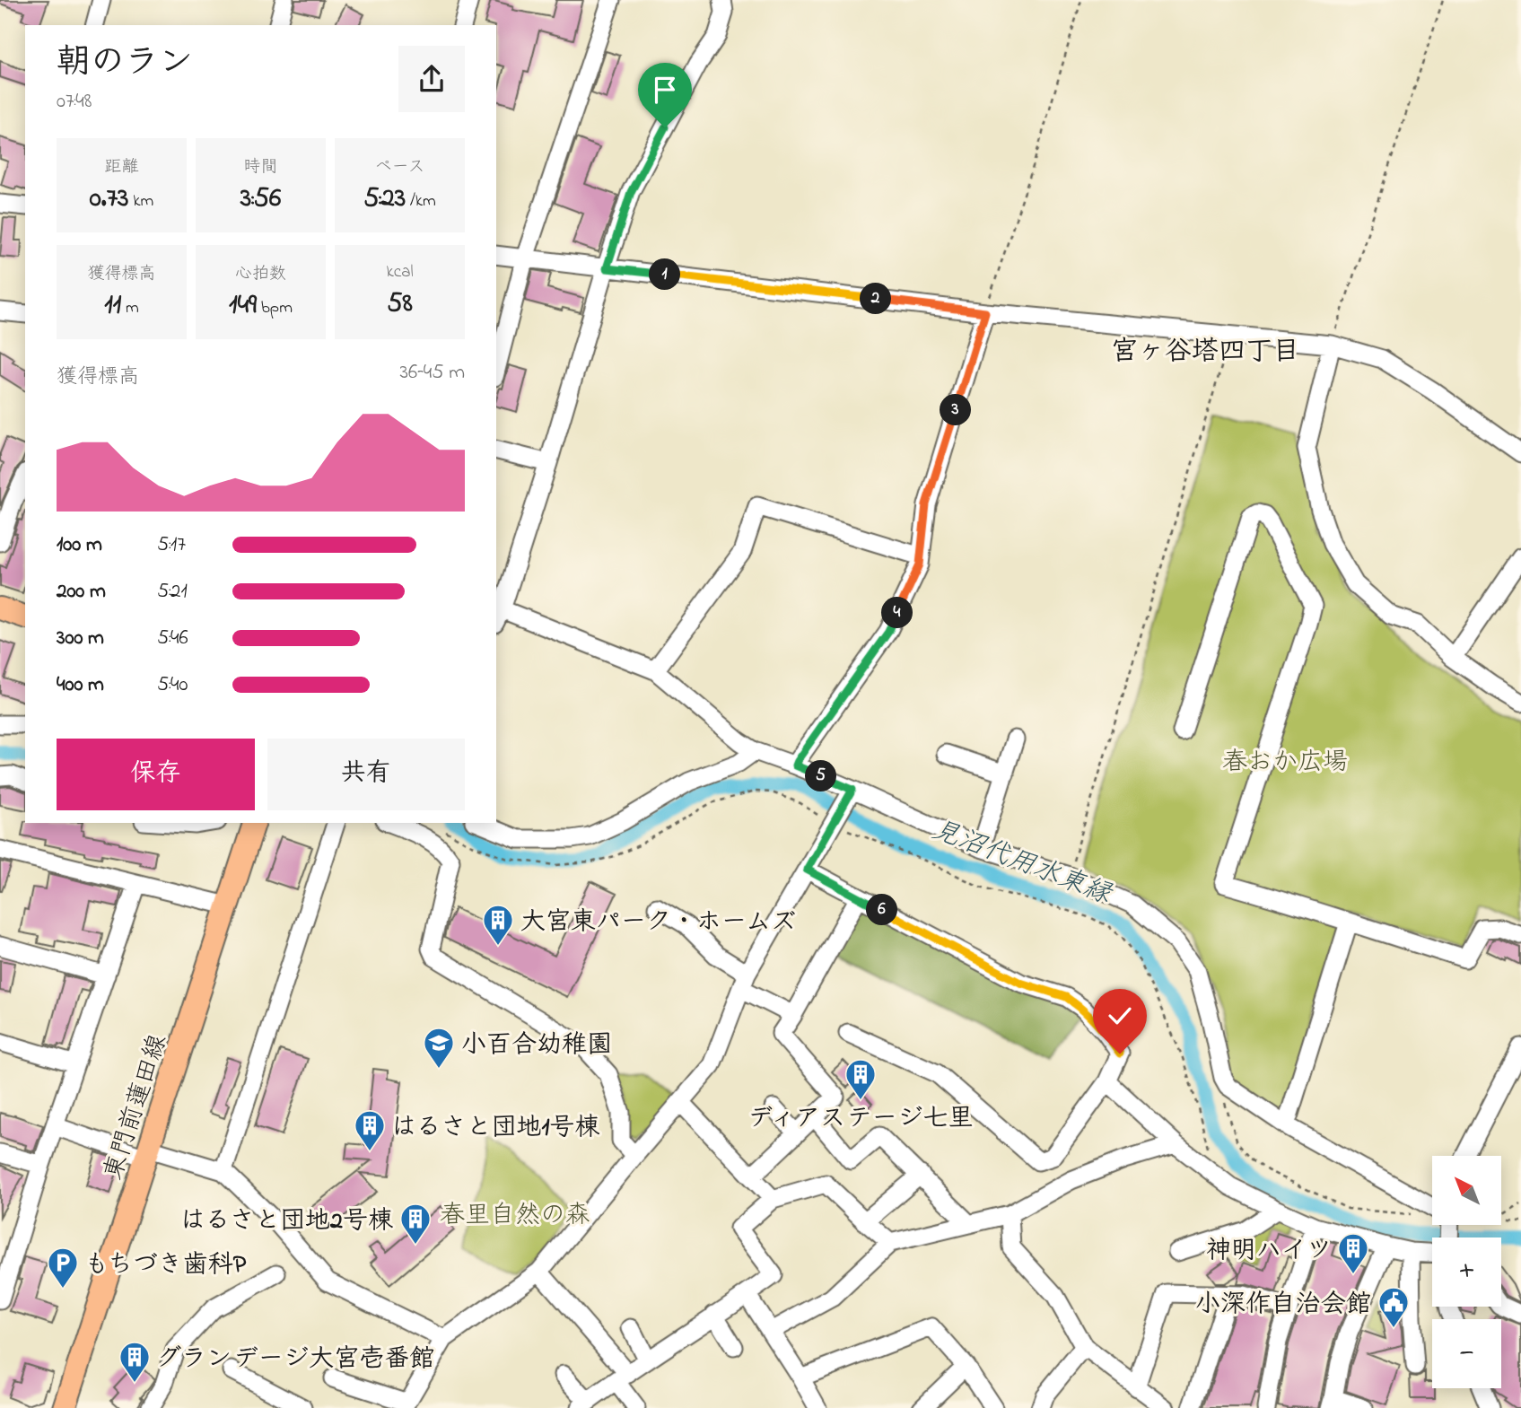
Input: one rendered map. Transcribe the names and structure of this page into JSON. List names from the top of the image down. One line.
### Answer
{"streets":{"main road":["東門前蓮田線"]},"districts":["宮ヶ谷塔四丁目"],"water":["見沼代用水東縁"],"parks":["春おか広場","春里自然の森"],"places":{"building":["大宮東パーク・ホームズ","ディアステージ七里","はるさと団地1号棟","はるさと団地2号棟","神明ハイツ","グランデージ大宮壱番館"],"school or university":["小百合幼稚園"],"parking":["もちづき歯科P"],"public building":["小深作自治会館"]},"north":"top left","page":{"heading":["朝のラン","07:48"],"stats":[["距離","0.73 km"],["時間","3:56"],["ペース","5:23 /km"],["獲得標高","11 m"],["心拍数","149 bpm"],["kcal","58"]],"pins":["1","2","3","4","5","6"],"chart":["獲得標高","36–45 m"],"list":[{"name":"100 m","note":"5:17"},{"name":"200 m","note":"5:21"},{"name":"300 m","note":"5:46"},{"name":"400 m","note":"5:40"}],"buttons":["保存","共有"],"map_buttons":["+","−"]}}
